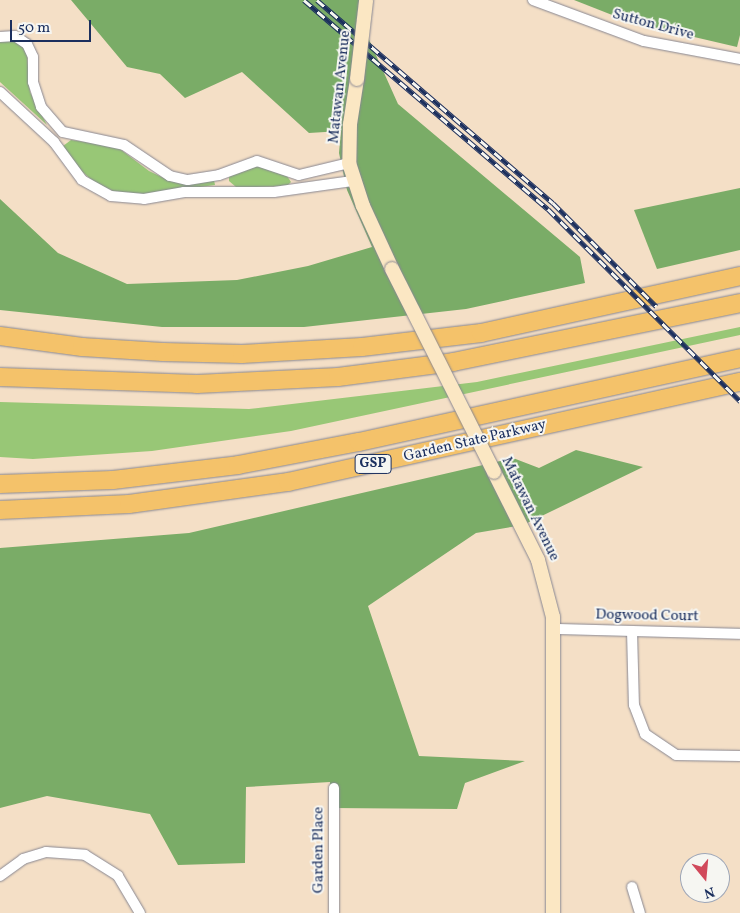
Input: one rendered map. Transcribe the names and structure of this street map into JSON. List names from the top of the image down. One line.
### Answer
{"streets":{"highway":["Garden State Parkway","GSP"],"street":["Sutton Drive","Matawan Avenue","Dogwood Court","Garden Place"]},"crossings":[["Matawan Avenue","Dogwood Court"]],"scale_bar":"50 m","north":"bottom"}
